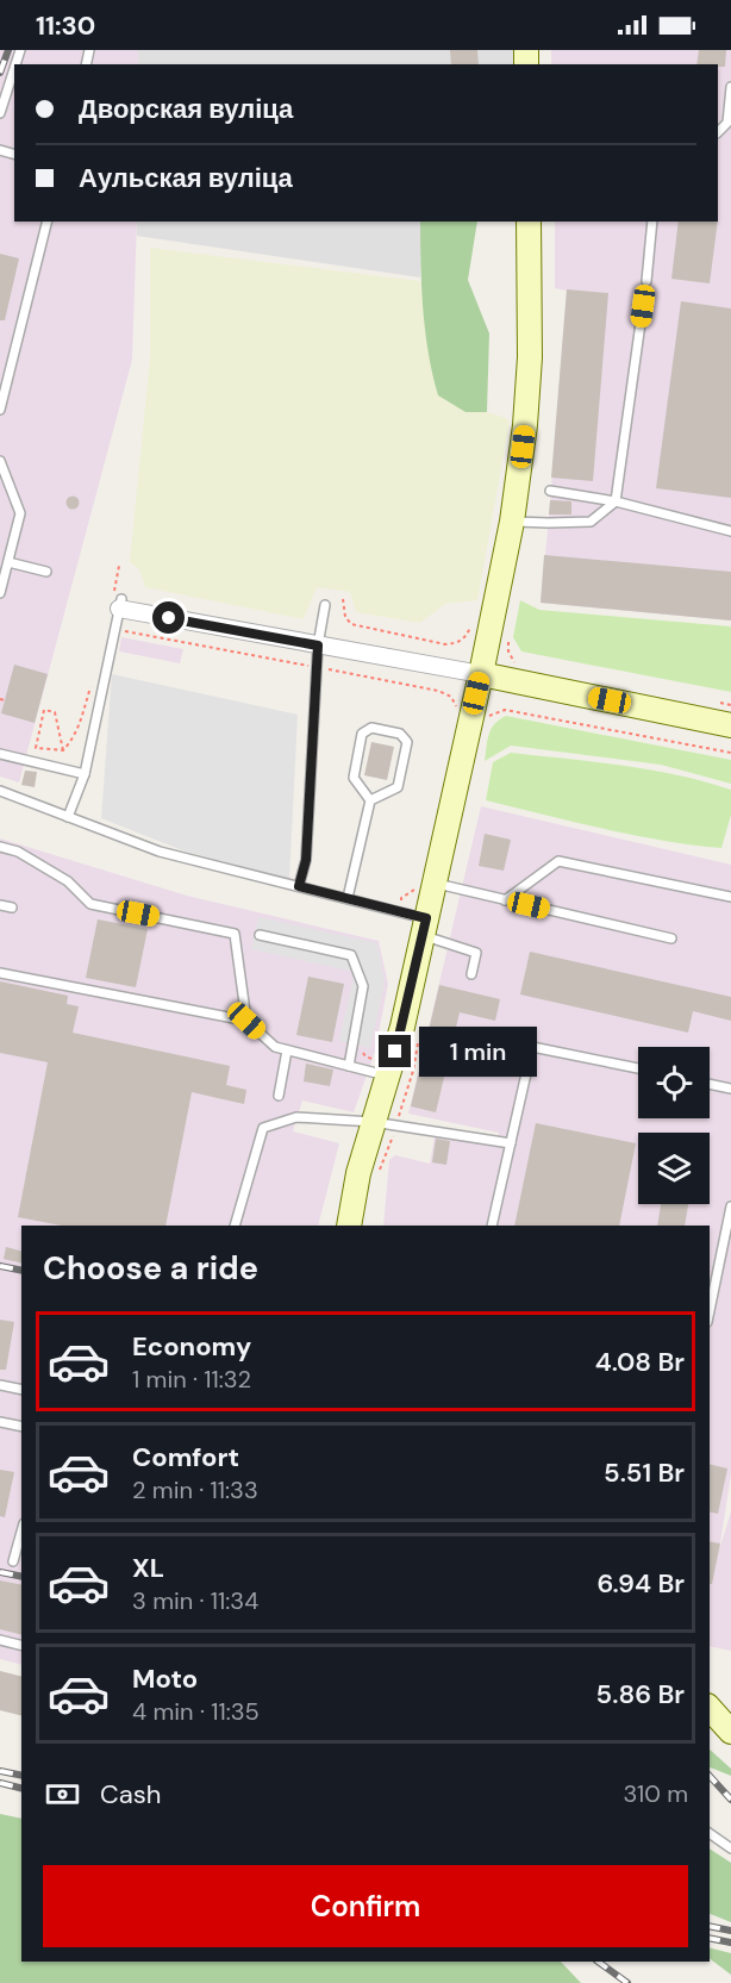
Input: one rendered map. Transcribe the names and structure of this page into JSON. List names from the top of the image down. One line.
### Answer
{"page":{"status":"11:30","banner":["Дворская вуліца","Аульская вуліца"],"bubble":"1 min","heading":"Choose a ride","list":[{"name":"Economy","note":"1 min · 11:32","value":"4.08 Br"},{"name":"Comfort","note":"2 min · 11:33","value":"5.51 Br"},{"name":"XL","note":"3 min · 11:34","value":"6.94 Br"},{"name":"Moto","note":"4 min · 11:35","value":"5.86 Br"}],"pay":["Cash","310 m"],"buttons":"Confirm"}}
